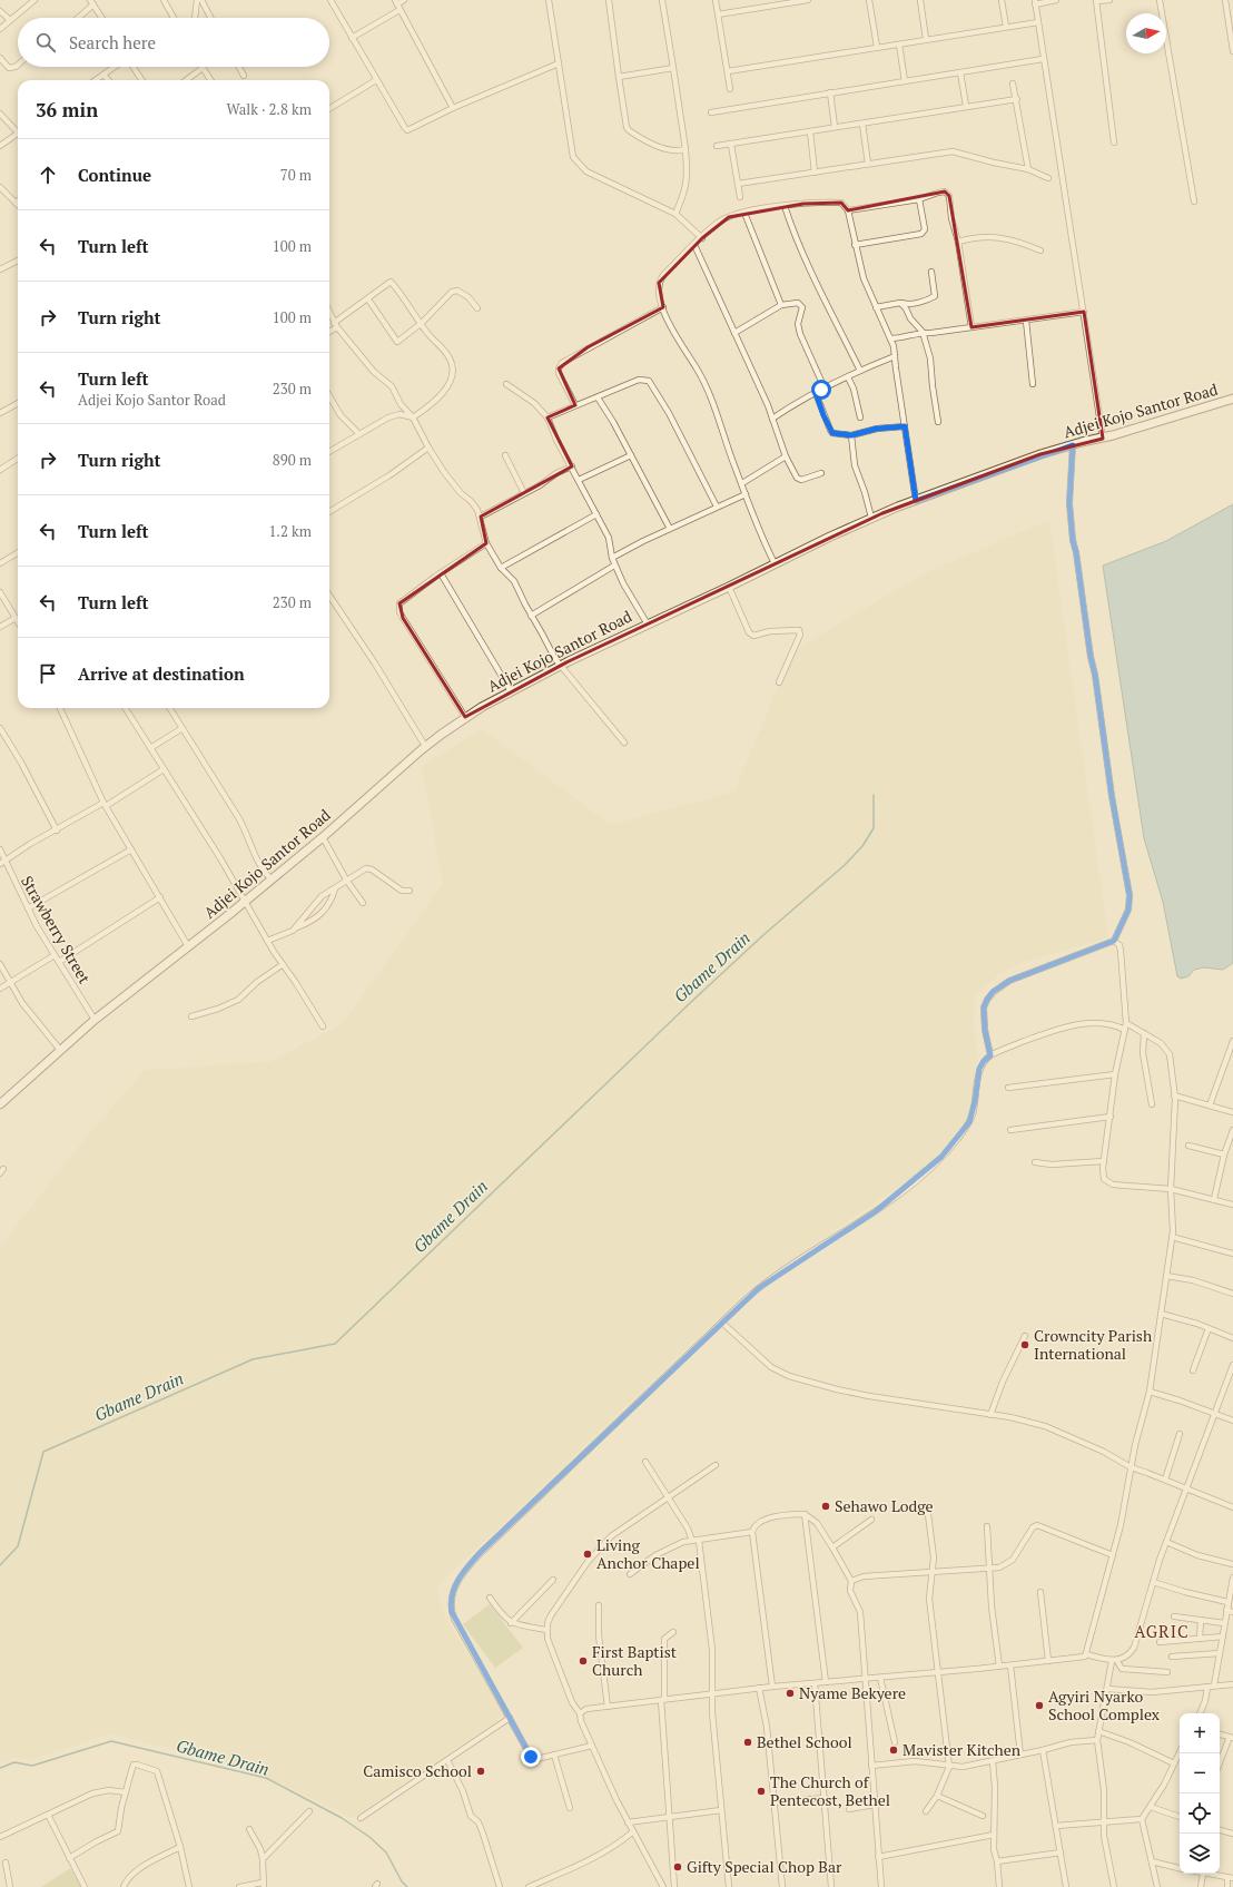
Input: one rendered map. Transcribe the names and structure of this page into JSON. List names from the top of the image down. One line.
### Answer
{"streets":{"street":["Adjei Kojo Santor Road","Strawberry Street"]},"crossings":[["Adjei Kojo Santor Road","Strawberry Street"]],"districts":["AGRIC"],"water":["Gbame Drain"],"places":["Crowncity Parish International","Sehawo Lodge","Living Anchor Chapel","First Baptist Church","Nyame Bekyere","Agyiri Nyarko School Complex","Bethel School","Mavister Kitchen","Camisco School","The Church of Pentecost, Bethel","Gifty Special Chop Bar"],"north":"right","page":{"search":"Search here","heading":["36 min","Walk · 2.8 km"],"list":[["Continue","70 m"],["Turn left","100 m"],["Turn right","100 m"],["Turn left","Adjei Kojo Santor Road","230 m"],["Turn right","890 m"],["Turn left","1.2 km"],["Turn left","230 m"],"Arrive at destination"],"map_buttons":["+","−"]}}
